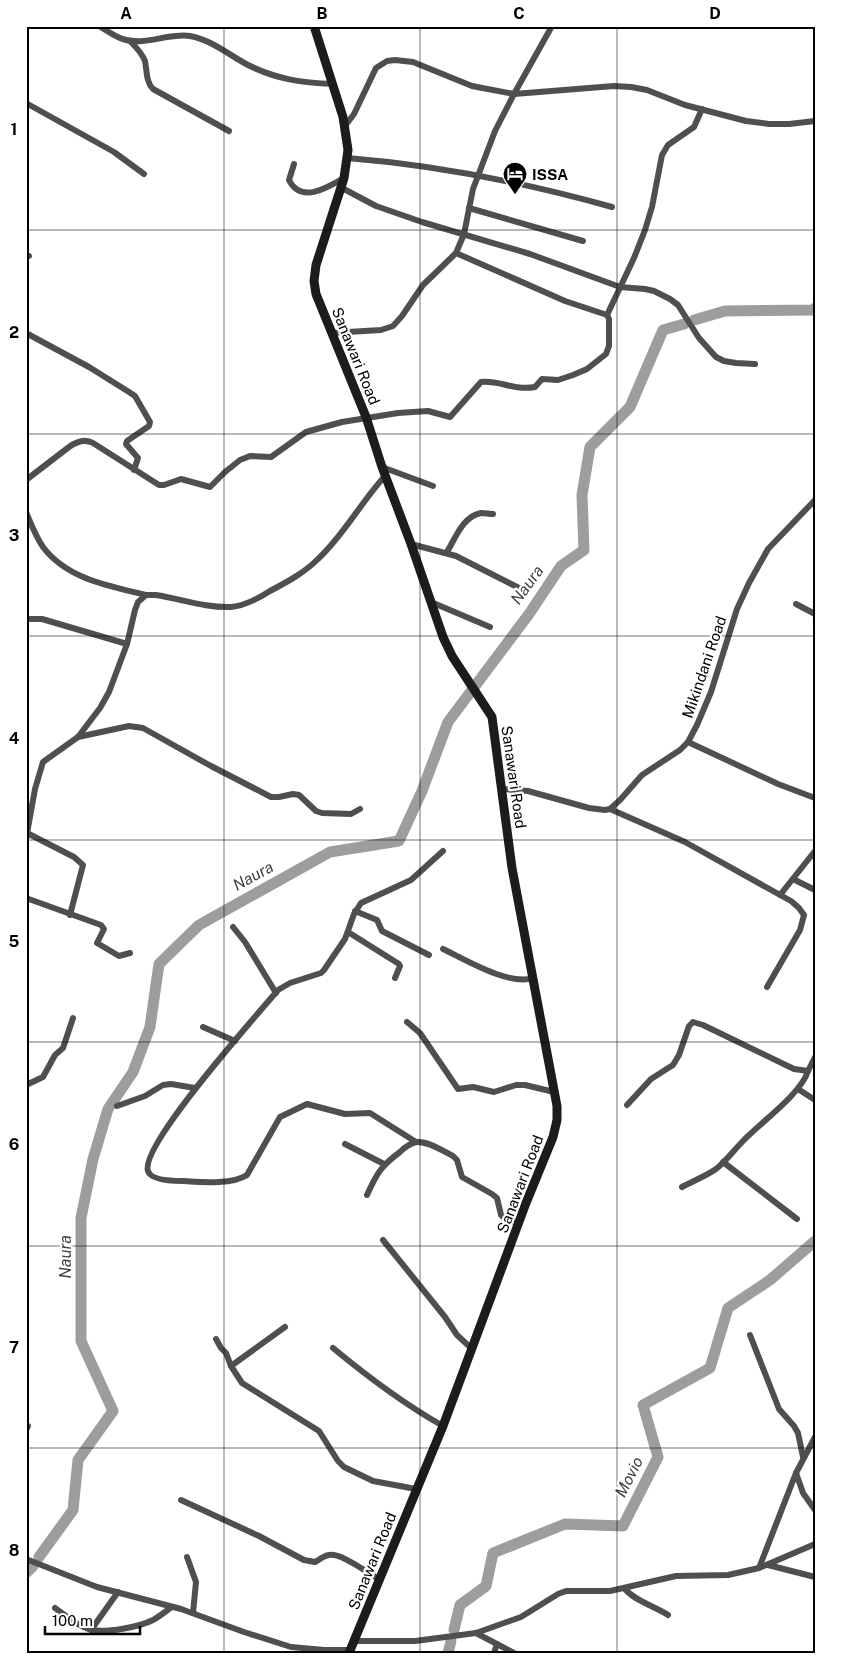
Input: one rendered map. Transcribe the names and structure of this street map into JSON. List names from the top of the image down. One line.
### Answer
{"streets":{"street":["Sanawari Road","Mikindani Road"]},"water":["Naura","Movio"],"places":{"hotel":["ISSA"]},"scale_bar":"100 m","grid":{"columns":["A","B","C","D"],"rows":["1","2","3","4","5","6","7","8"]}}
